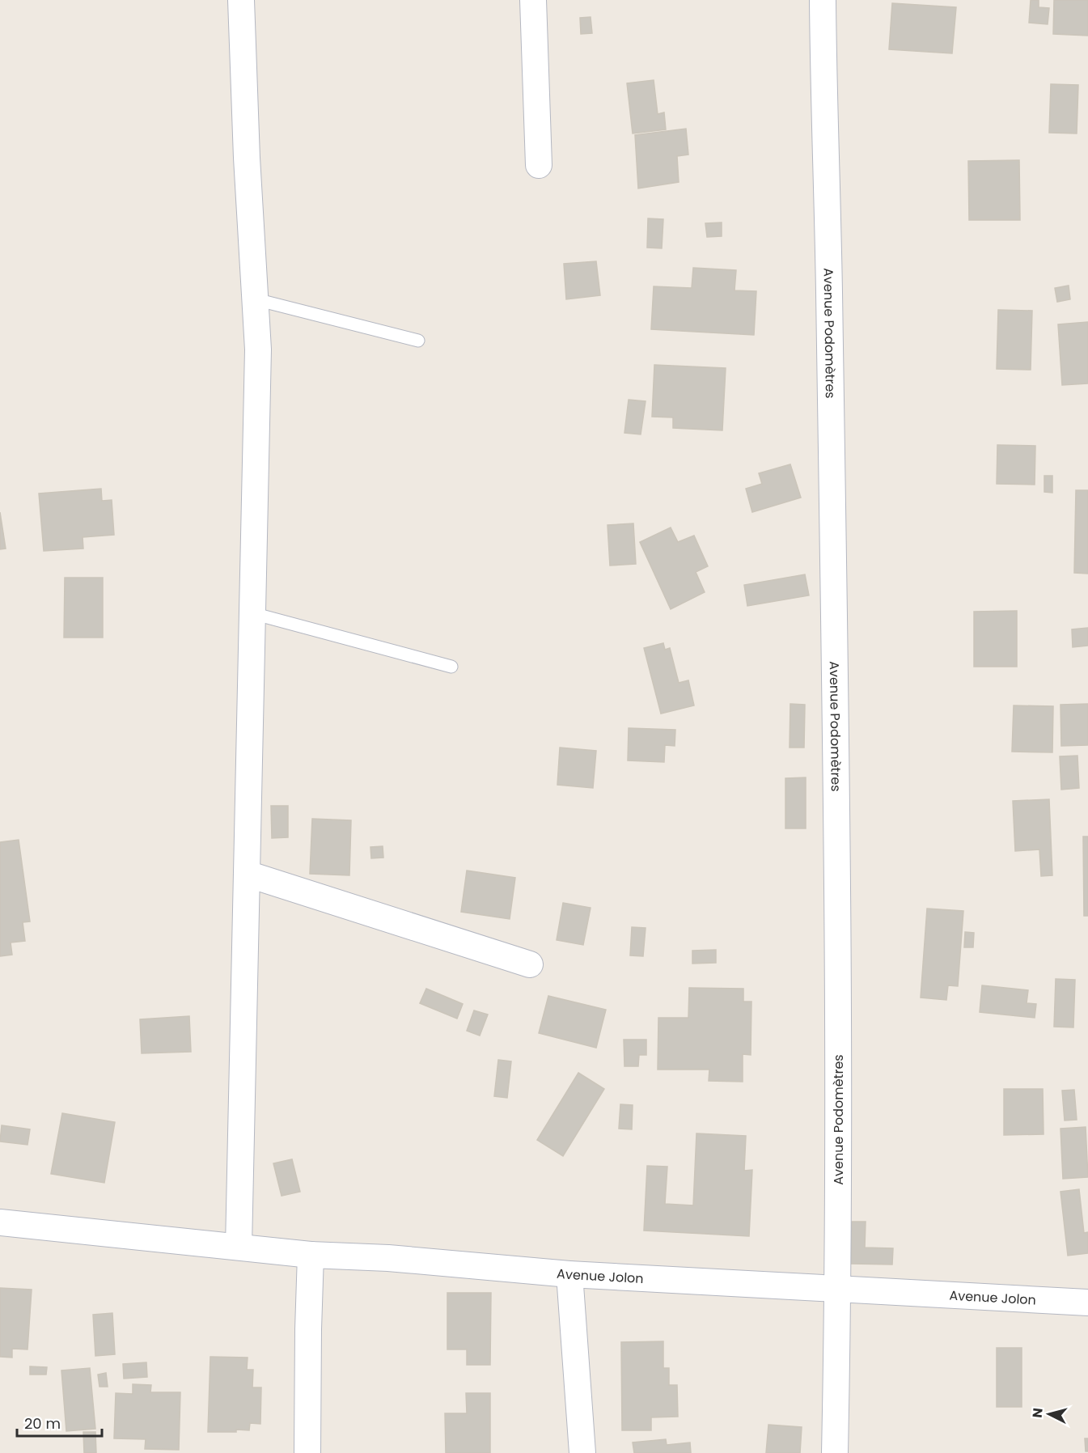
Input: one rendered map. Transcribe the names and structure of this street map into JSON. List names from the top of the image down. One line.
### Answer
{"streets":{"street":["Avenue Podomètres","Avenue Jolon"]},"crossings":[["Avenue Podomètres","Avenue Jolon"]],"scale_bar":"20 m","north":"left"}
